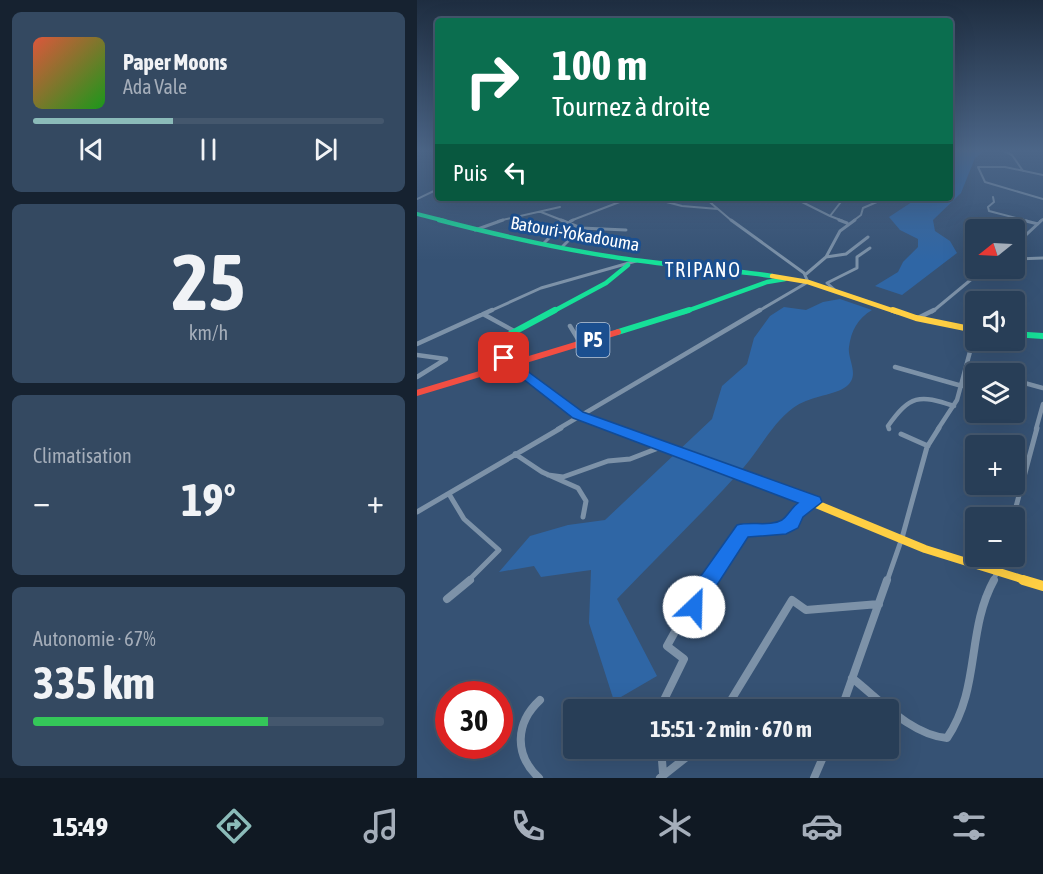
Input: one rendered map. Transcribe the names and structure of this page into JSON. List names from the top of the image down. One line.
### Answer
{"streets":{"main road":["Batouri-Yokadouma","P5"]},"crossings":[["Batouri-Yokadouma","P5"]],"districts":["TRIPANO"],"north":"left","page":{"turn":["100 m","Tournez à droite"],"song":["Paper Moons","Ada Vale"],"then":"Puis","tile":[["25","km/h"],"Climatisation",["Autonomie · 67%","335 km"]],"map_buttons":["+","−"],"heat":["−","19°","+"],"limit":"30","trip":"15:51 · 2 min · 670 m","tabs":"15:49"}}
